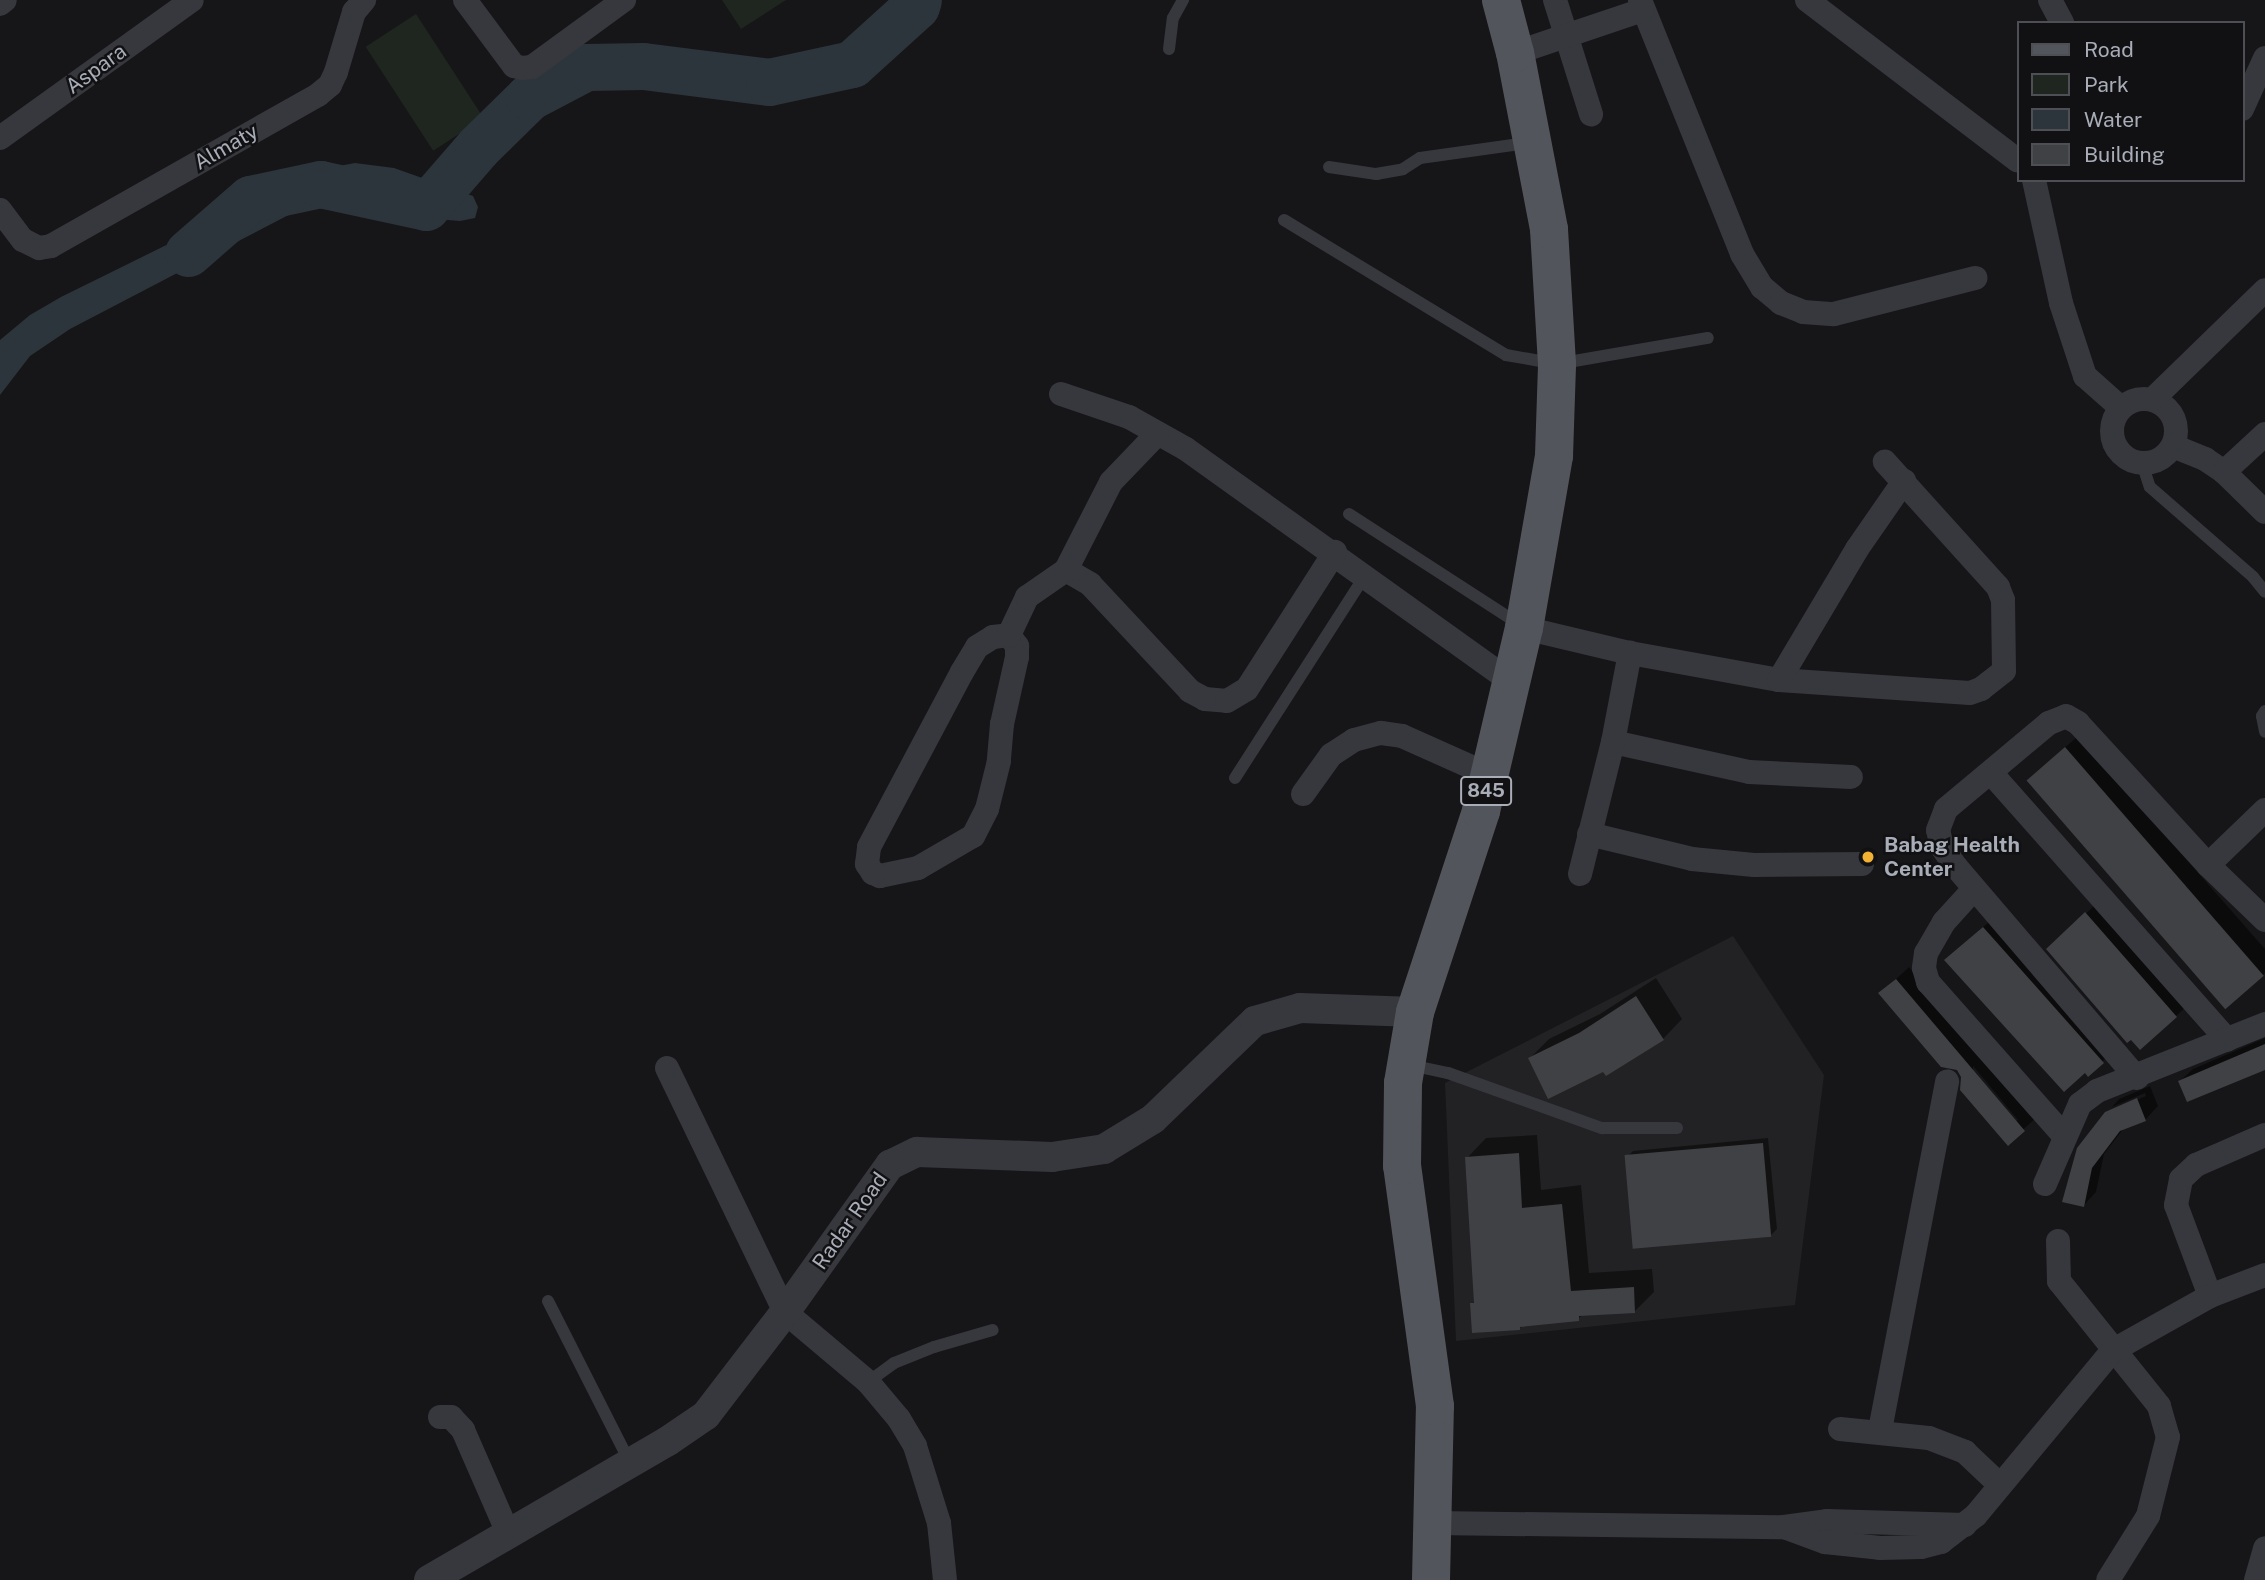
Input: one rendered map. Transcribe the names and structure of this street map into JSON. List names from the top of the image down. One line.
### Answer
{"streets":{"main road":["845"],"street":["Aspara","Almaty","Radar Road"]},"crossings":[["845","Radar Road"]],"places":["Babag Health Center"],"legend":["Road","Park","Water","Building"]}
